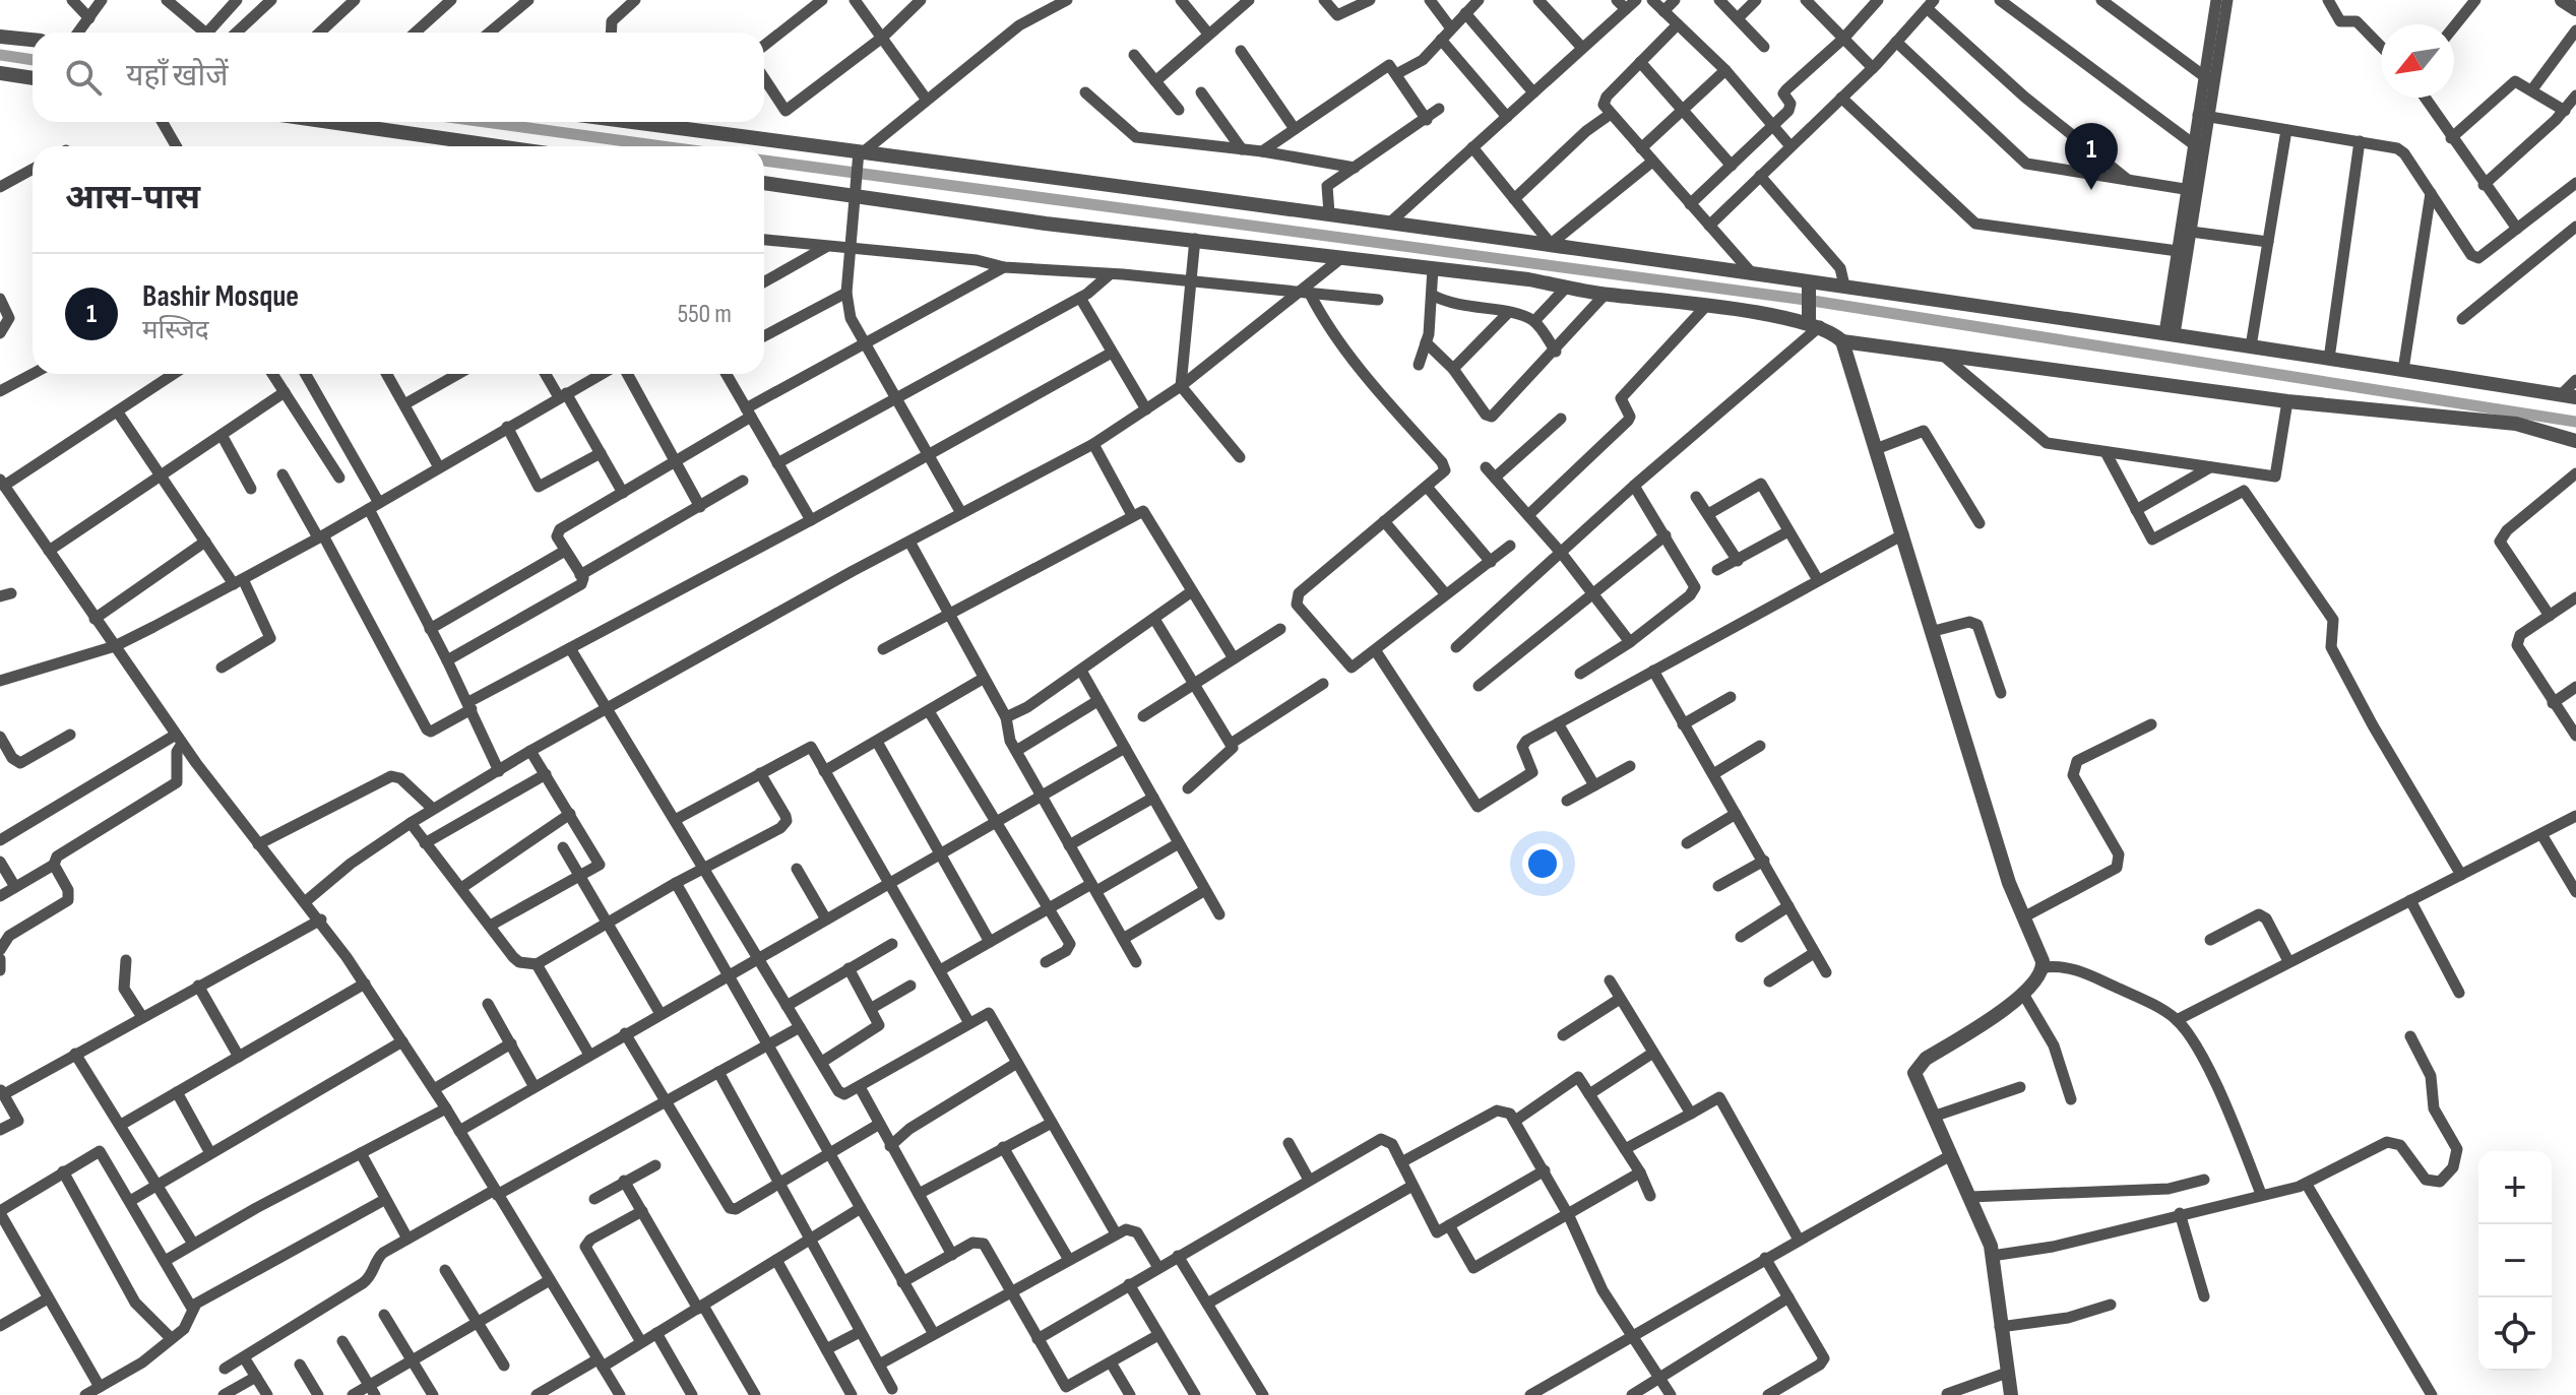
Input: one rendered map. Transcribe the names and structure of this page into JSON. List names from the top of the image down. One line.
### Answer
{"north":"bottom left","page":{"search":"यहाँ खोजें","pins":"1","heading":"आस-पास","list":[{"mark":"1","name":"Bashir Mosque","note":"मस्जिद","value":"550 m"}],"map_buttons":["+","−"]}}
